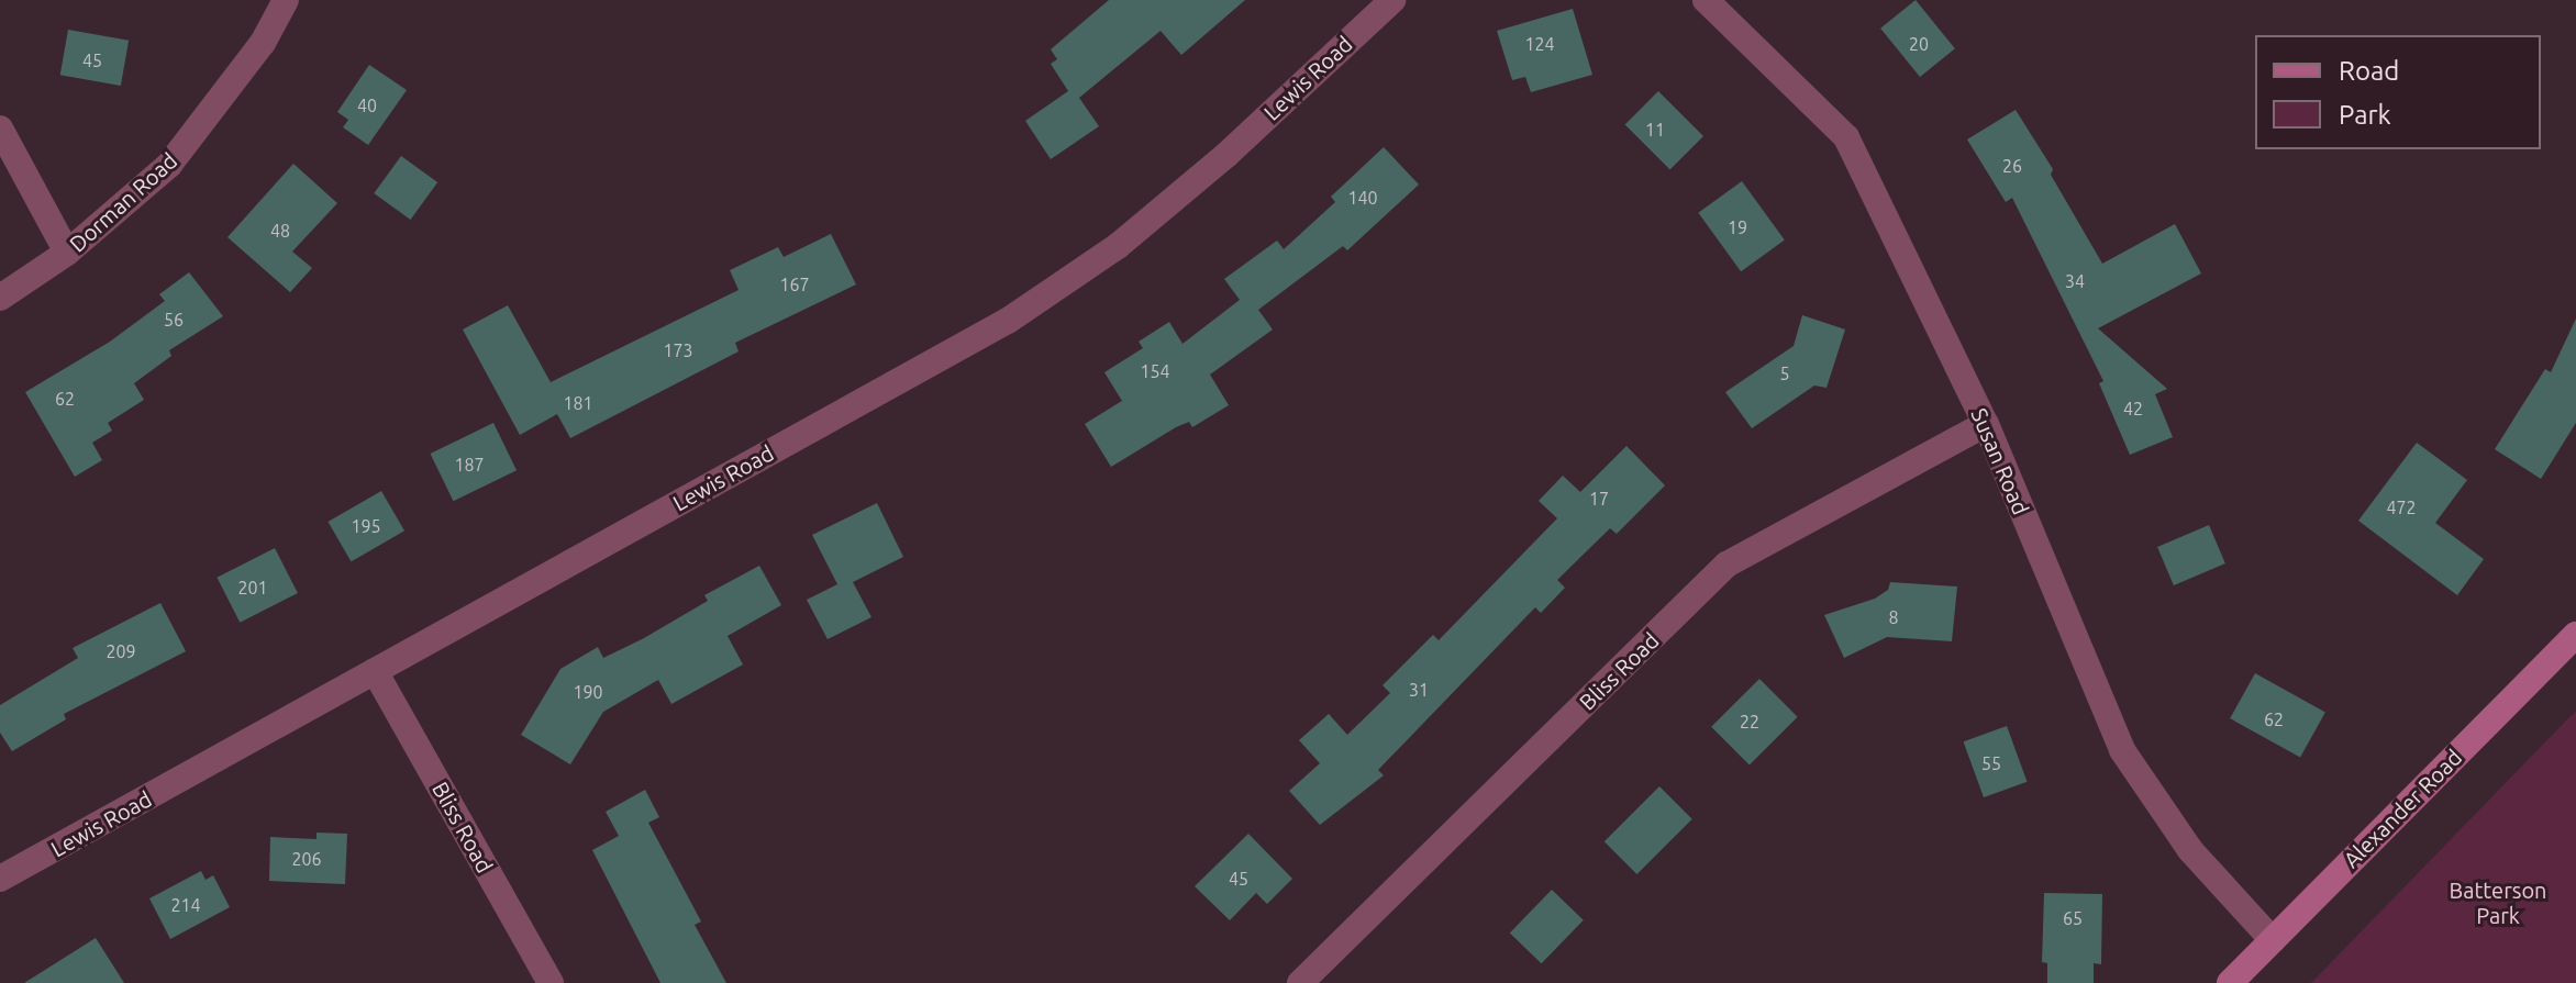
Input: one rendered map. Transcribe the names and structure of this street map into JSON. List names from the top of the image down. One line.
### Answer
{"streets":{"street":["Lewis Road","Dorman Road","Susan Road","Bliss Road","Alexander Road"]},"crossings":[["Lewis Road","Bliss Road"],["Susan Road","Bliss Road"],["Susan Road","Alexander Road"]],"parks":["Batterson Park"],"house_numbers":["124","20","45","40","11","26","140","19","48","34","167","56","173","154","5","62","181","42","187","17","472","195","201","8","209","31","190","62","22","55","206","45","214","65"],"legend":["Road","Park"]}
